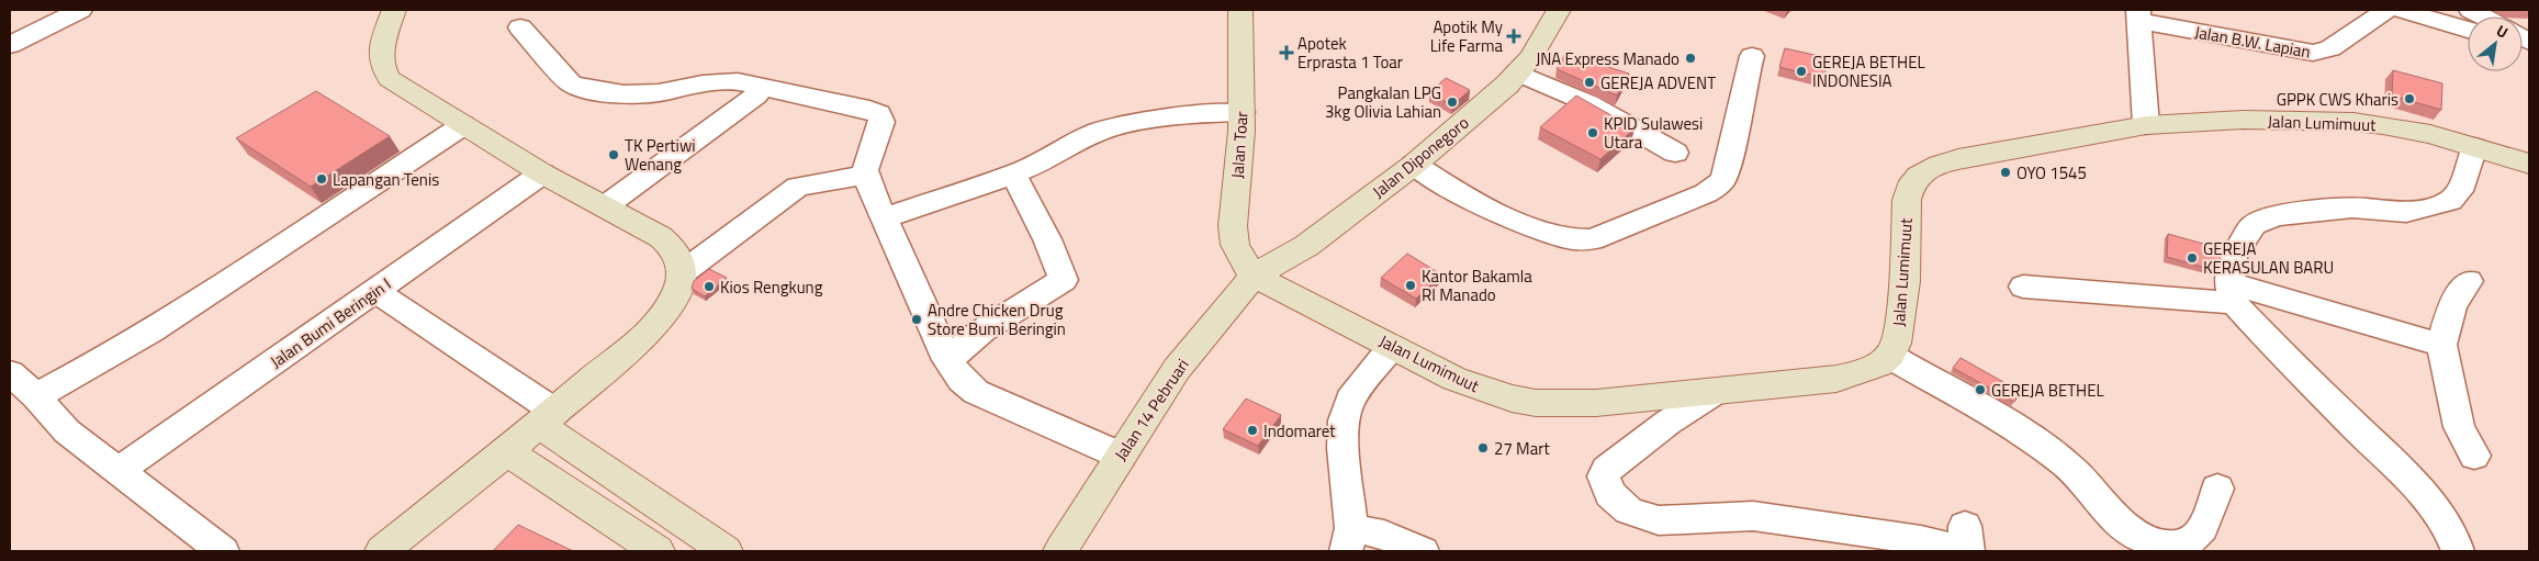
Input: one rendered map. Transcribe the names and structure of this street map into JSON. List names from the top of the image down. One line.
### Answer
{"streets":{"street":["Jalan B.W. Lapian","Jalan Lumimuut","Jalan Toar","Jalan Diponegoro","Jalan Bumi Beringin I","Jalan 14 Pebruari"]},"crossings":[["Jalan B.W. Lapian","Jalan Lumimuut"],["Jalan Lumimuut","Jalan Toar"],["Jalan Lumimuut","Jalan Diponegoro"],["Jalan Lumimuut","Jalan 14 Pebruari"],["Jalan Toar","Jalan Diponegoro"],["Jalan Toar","Jalan 14 Pebruari"],["Jalan Diponegoro","Jalan 14 Pebruari"]],"places":{"health":["Apotik My Life Farma","Apotek Erprasta 1 Toar"],"other":["JNA Express Manado","GEREJA BETHEL INDONESIA","GEREJA ADVENT","GPPK CWS Kharis","Pangkalan LPG 3kg Olivia Lahian","KPID Sulawesi Utara","TK Pertiwi Wenang","OYO 1545","Lapangan Tenis","GEREJA KERASULAN BARU","Kantor Bakamla RI Manado","Kios Rengkung","Andre Chicken Drug Store Bumi Beringin","GEREJA BETHEL","Indomaret","27 Mart"]},"north":"top right"}
